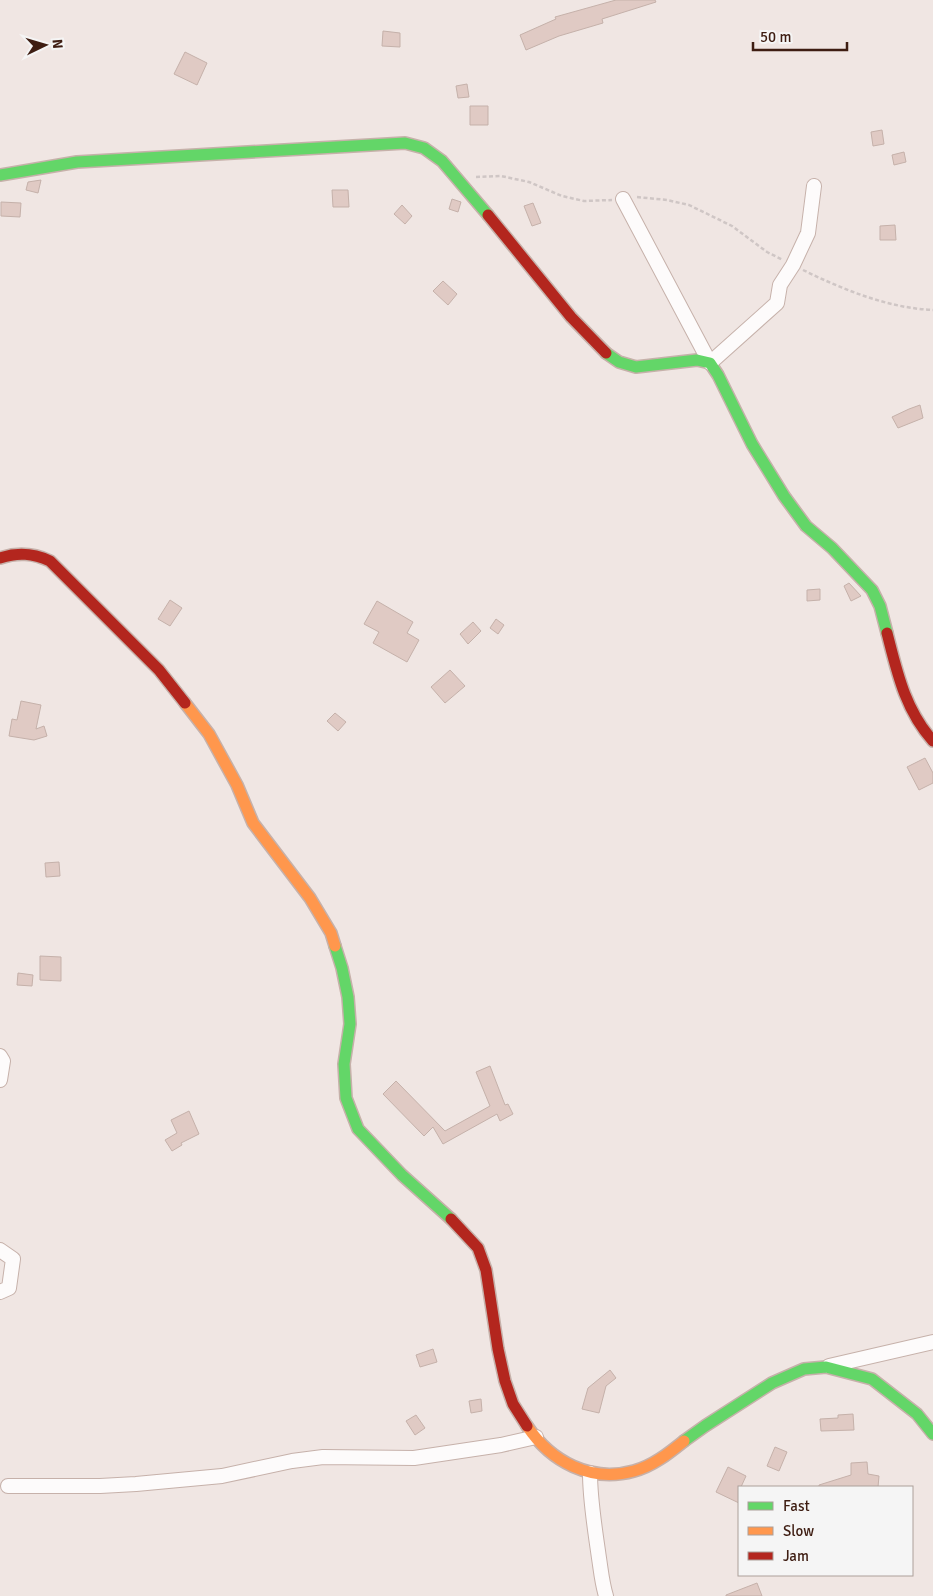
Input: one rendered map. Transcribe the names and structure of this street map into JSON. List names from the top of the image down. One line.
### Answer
{"legend":["Fast","Slow","Jam"],"scale_bar":"50 m","north":"right"}
